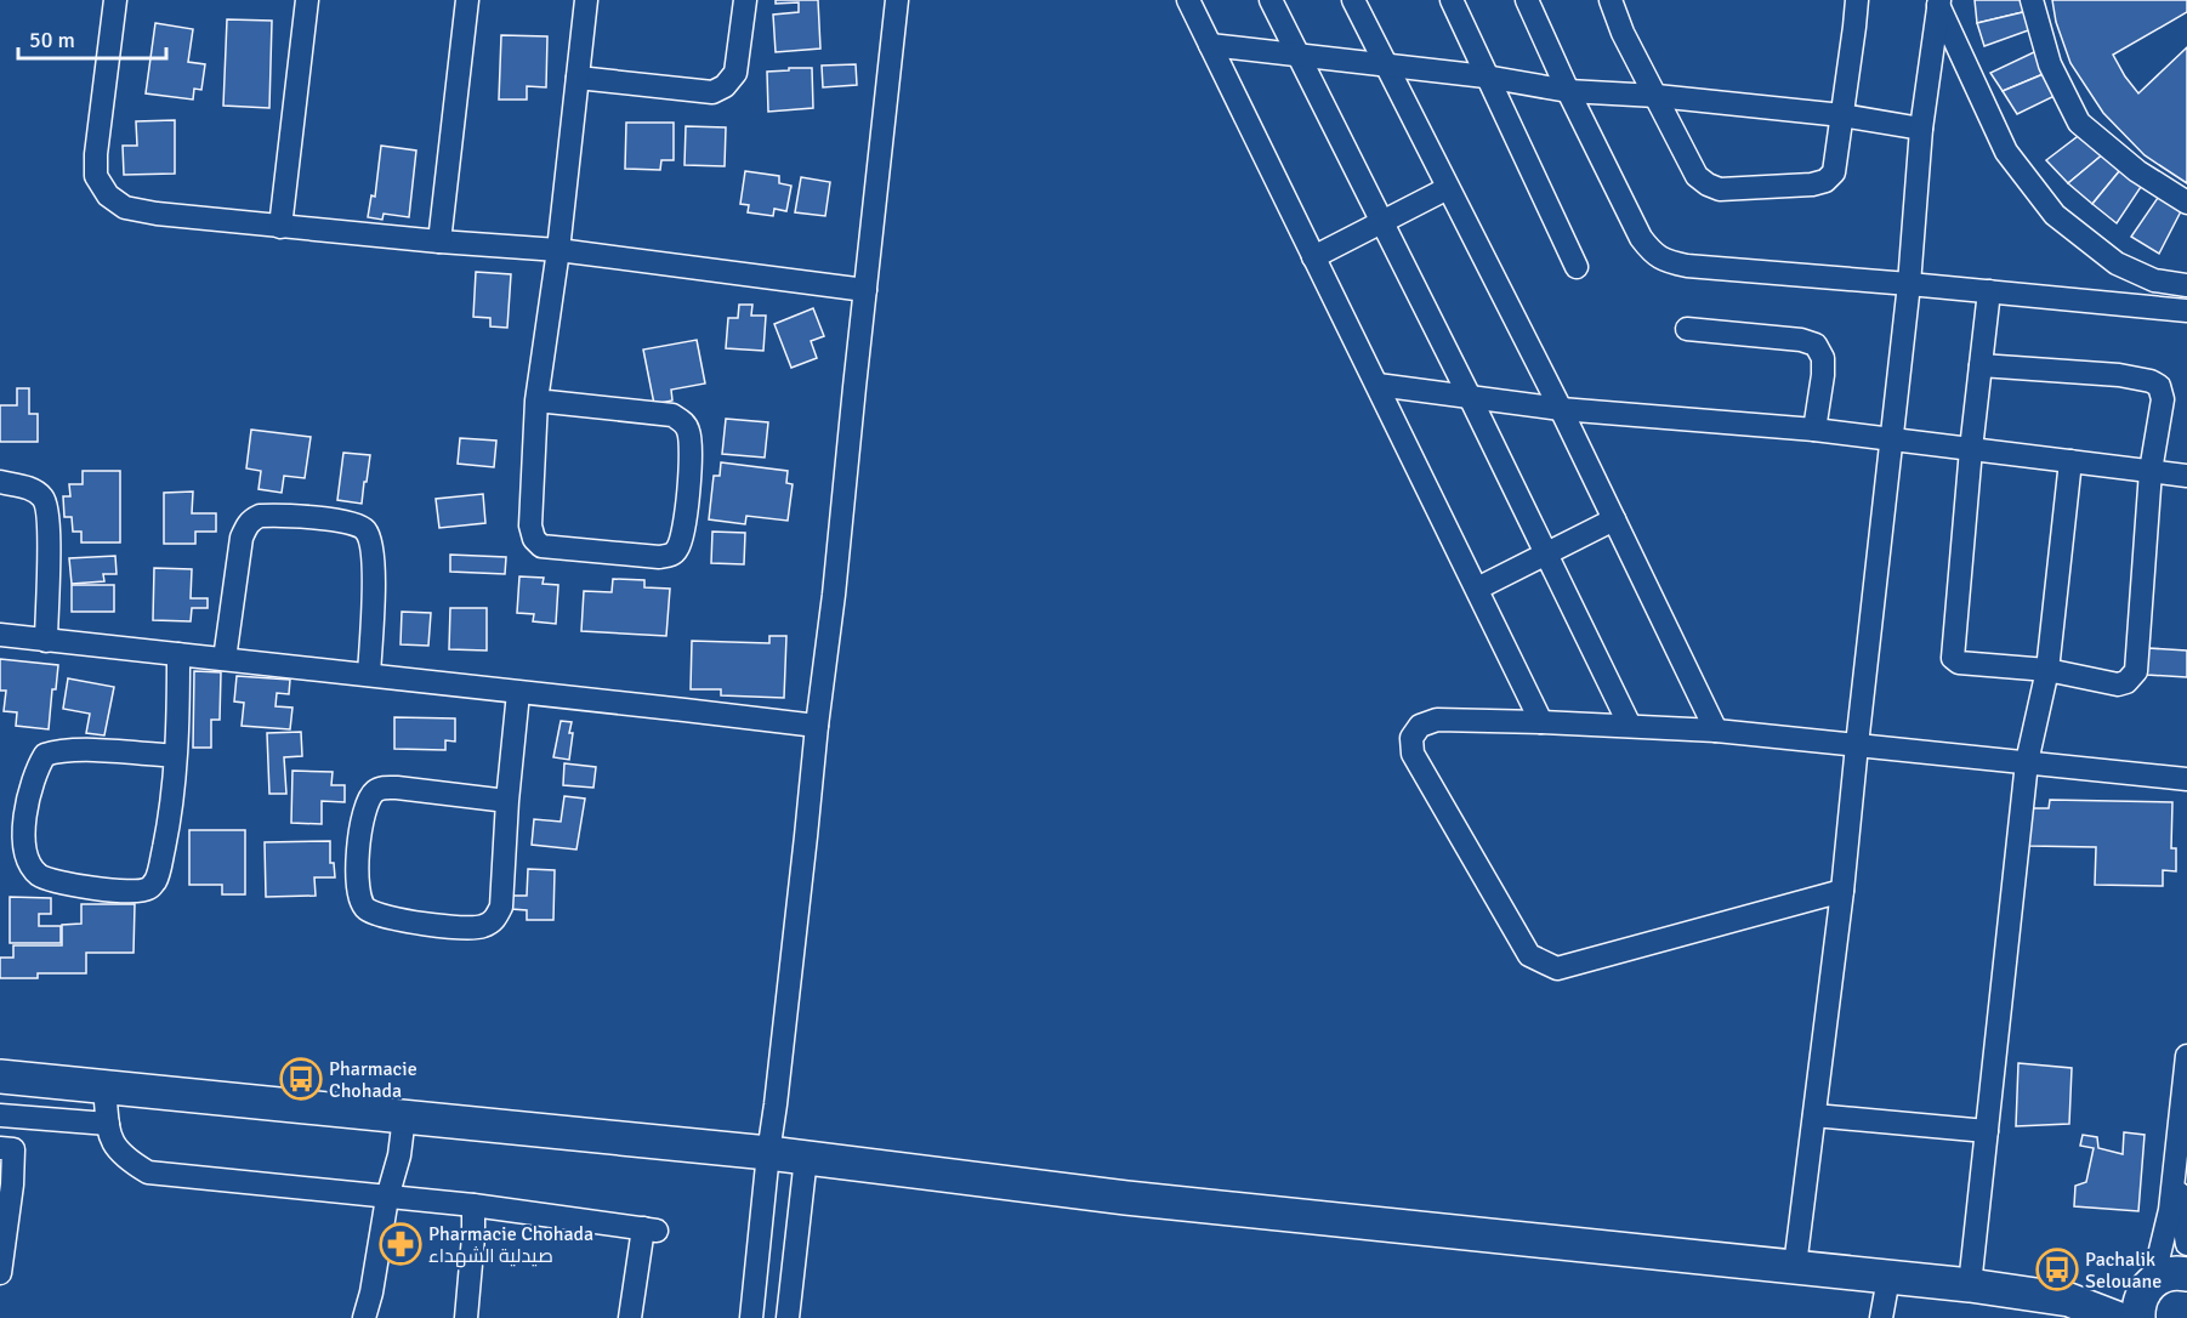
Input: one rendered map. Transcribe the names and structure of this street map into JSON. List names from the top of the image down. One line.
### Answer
{"places":{"bus stop":["Pharmacie Chohada","Pachalik Selouane"],"pharmacy":["Pharmacie Chohada صيدلية الشهداء"]},"scale_bar":"50 m"}
